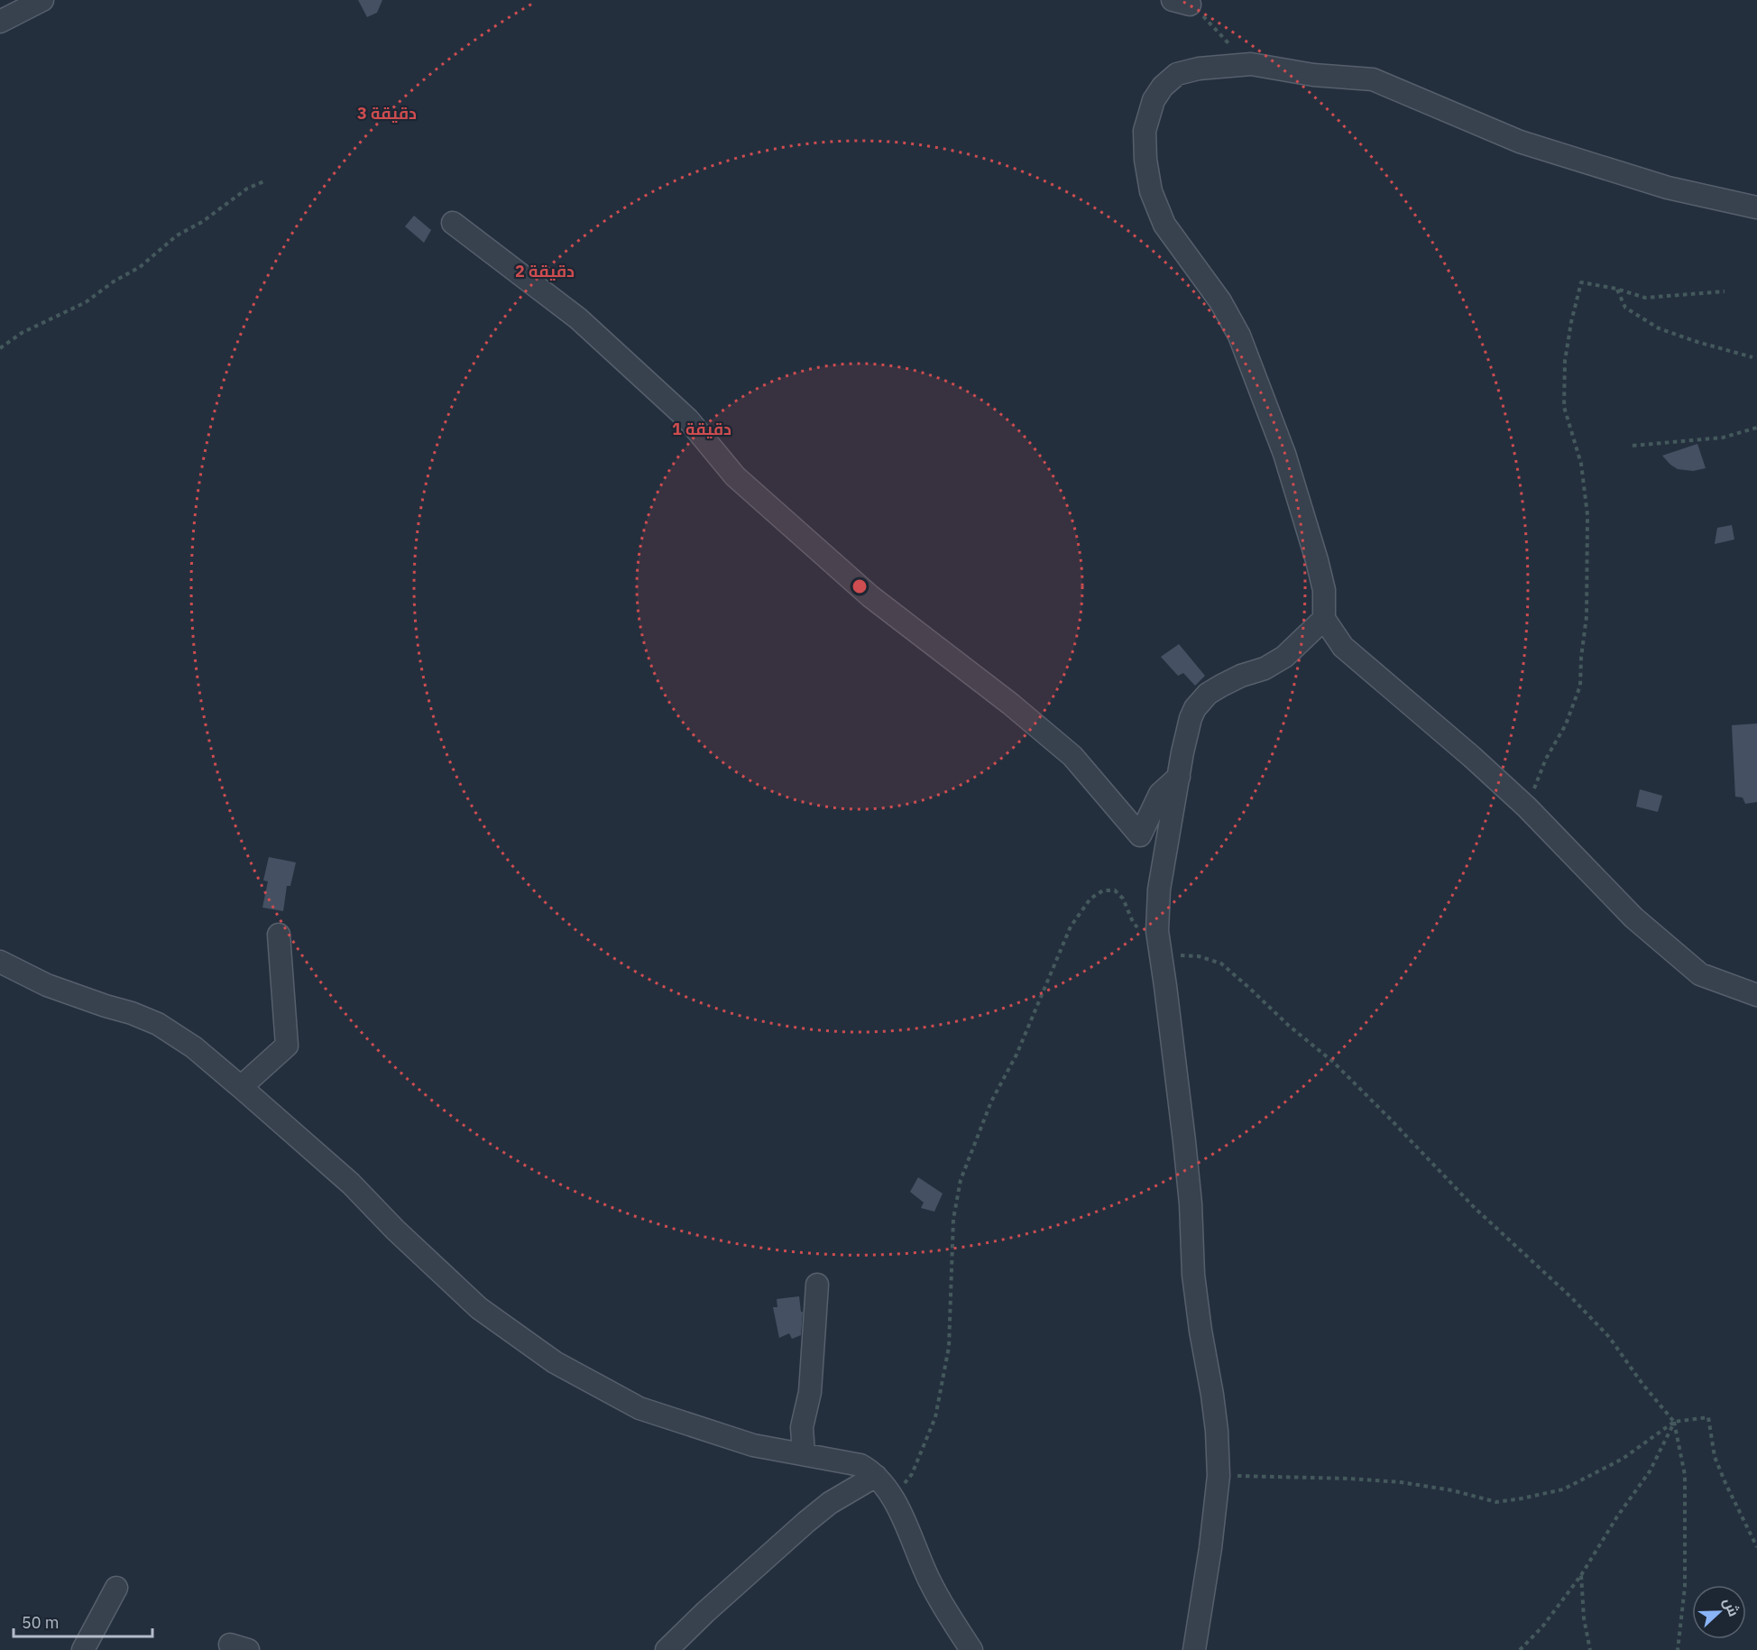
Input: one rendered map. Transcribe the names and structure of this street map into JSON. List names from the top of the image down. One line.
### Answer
{"scale_bar":"50 m","north":"right","rings":["3 دقيقة","2 دقيقة","1 دقيقة"]}
